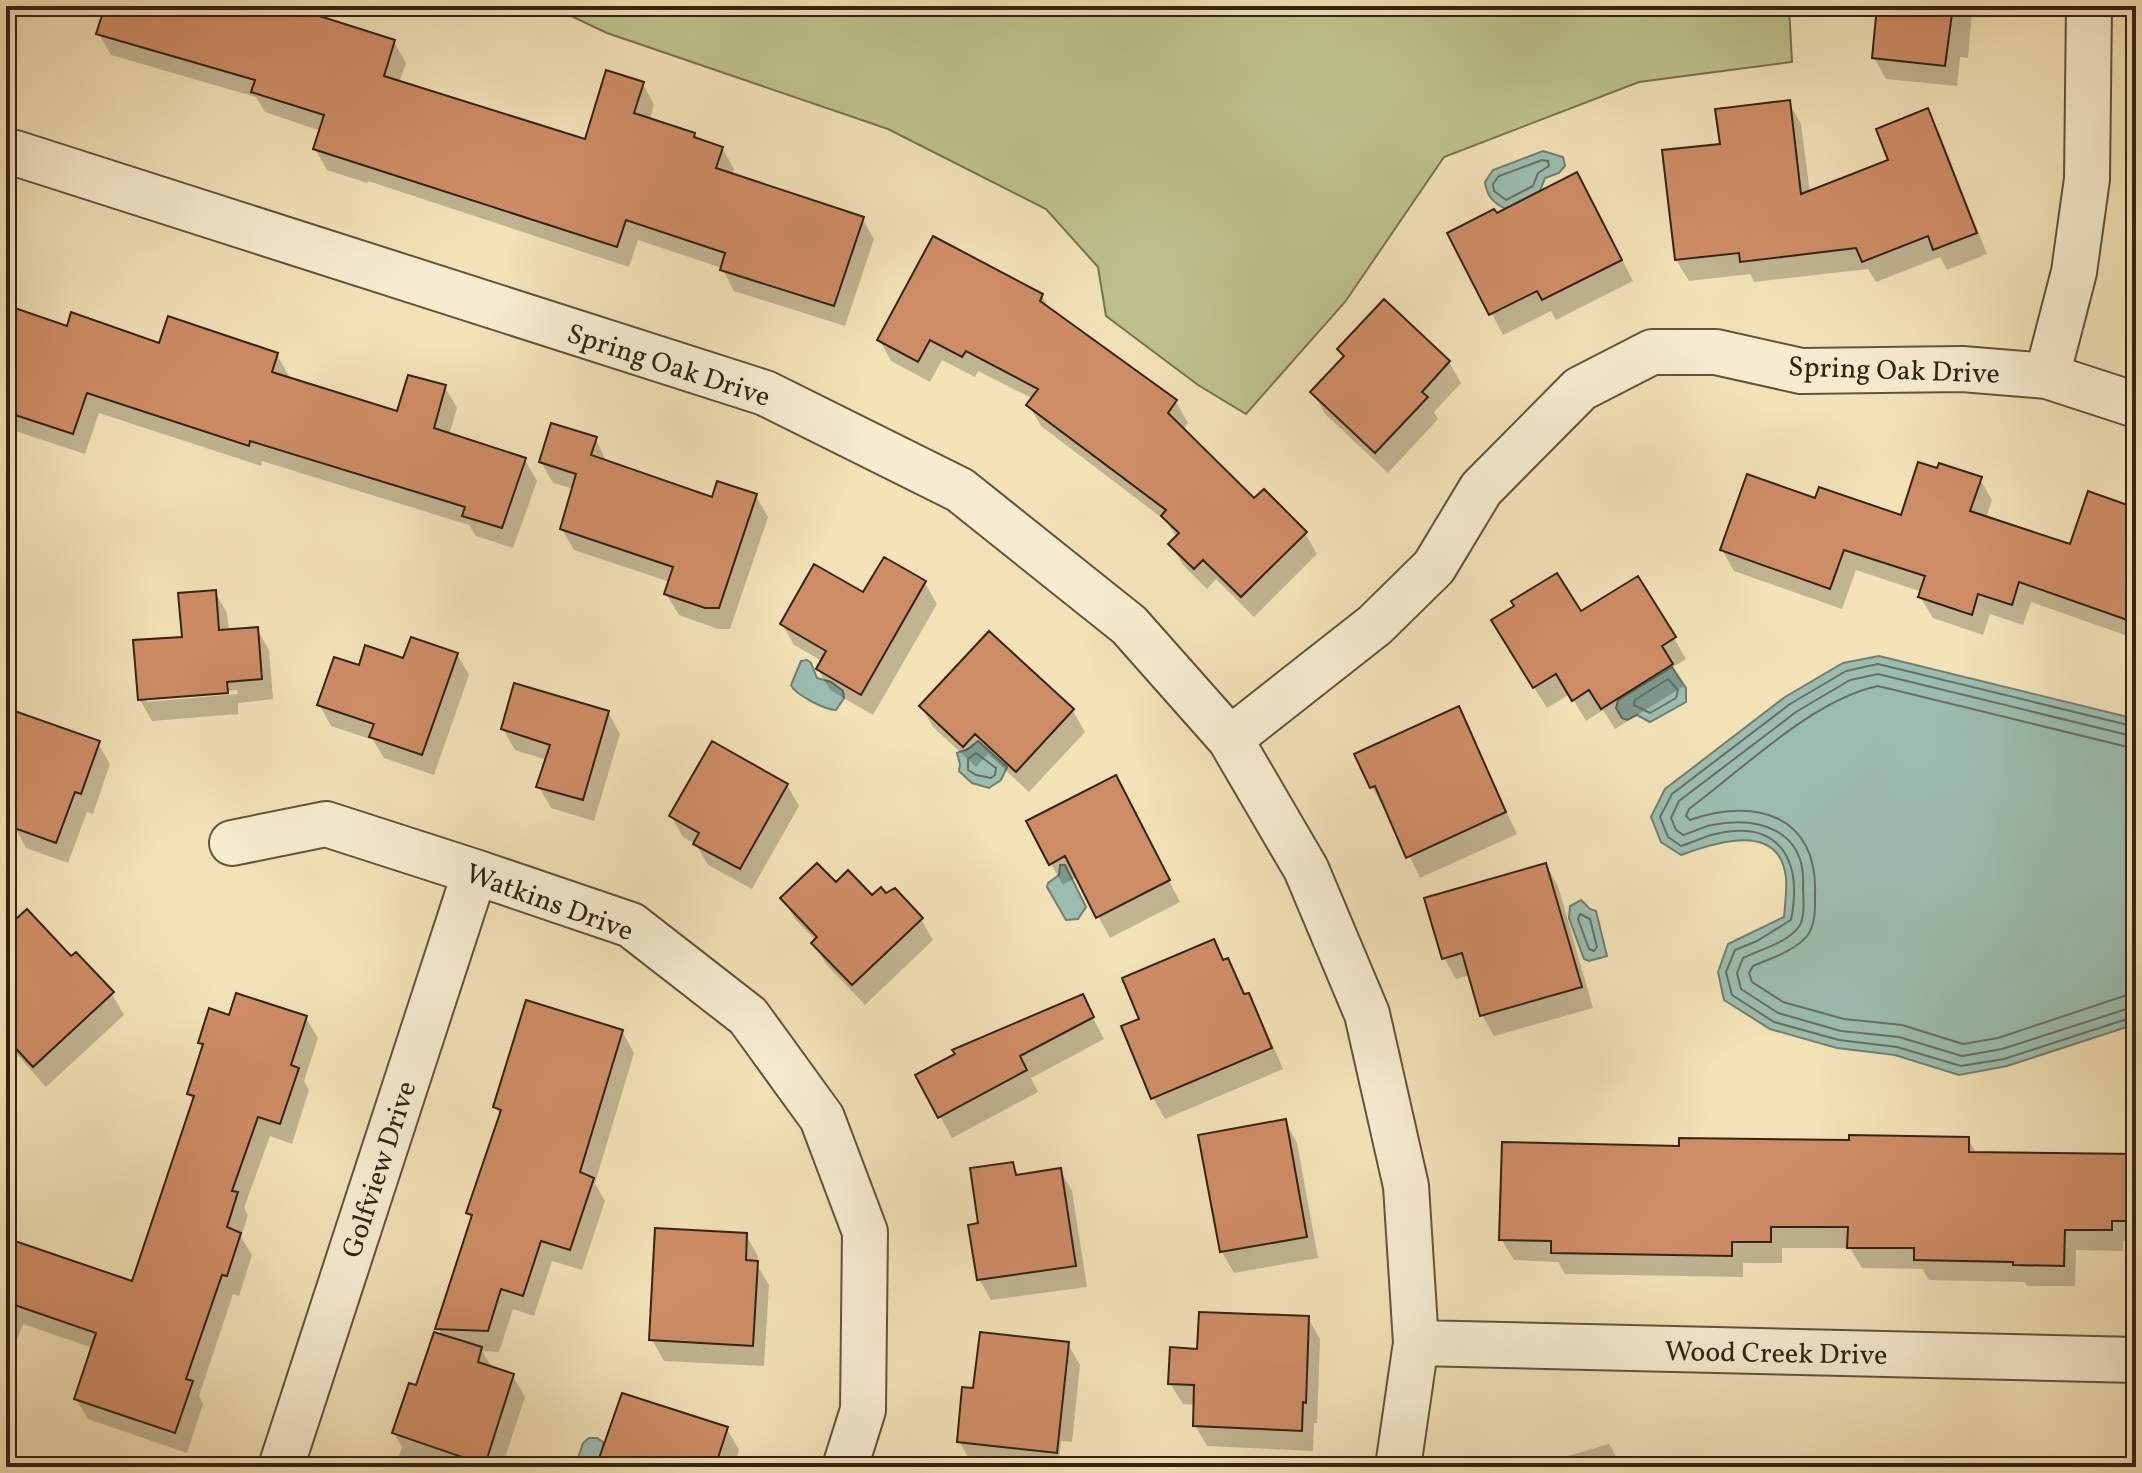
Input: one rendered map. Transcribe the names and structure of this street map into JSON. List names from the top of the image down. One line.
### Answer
{"streets":{"street":["Spring Oak Drive","Watkins Drive","Golfview Drive","Wood Creek Drive"]},"crossings":[["Spring Oak Drive","Wood Creek Drive"],["Watkins Drive","Golfview Drive"]]}
